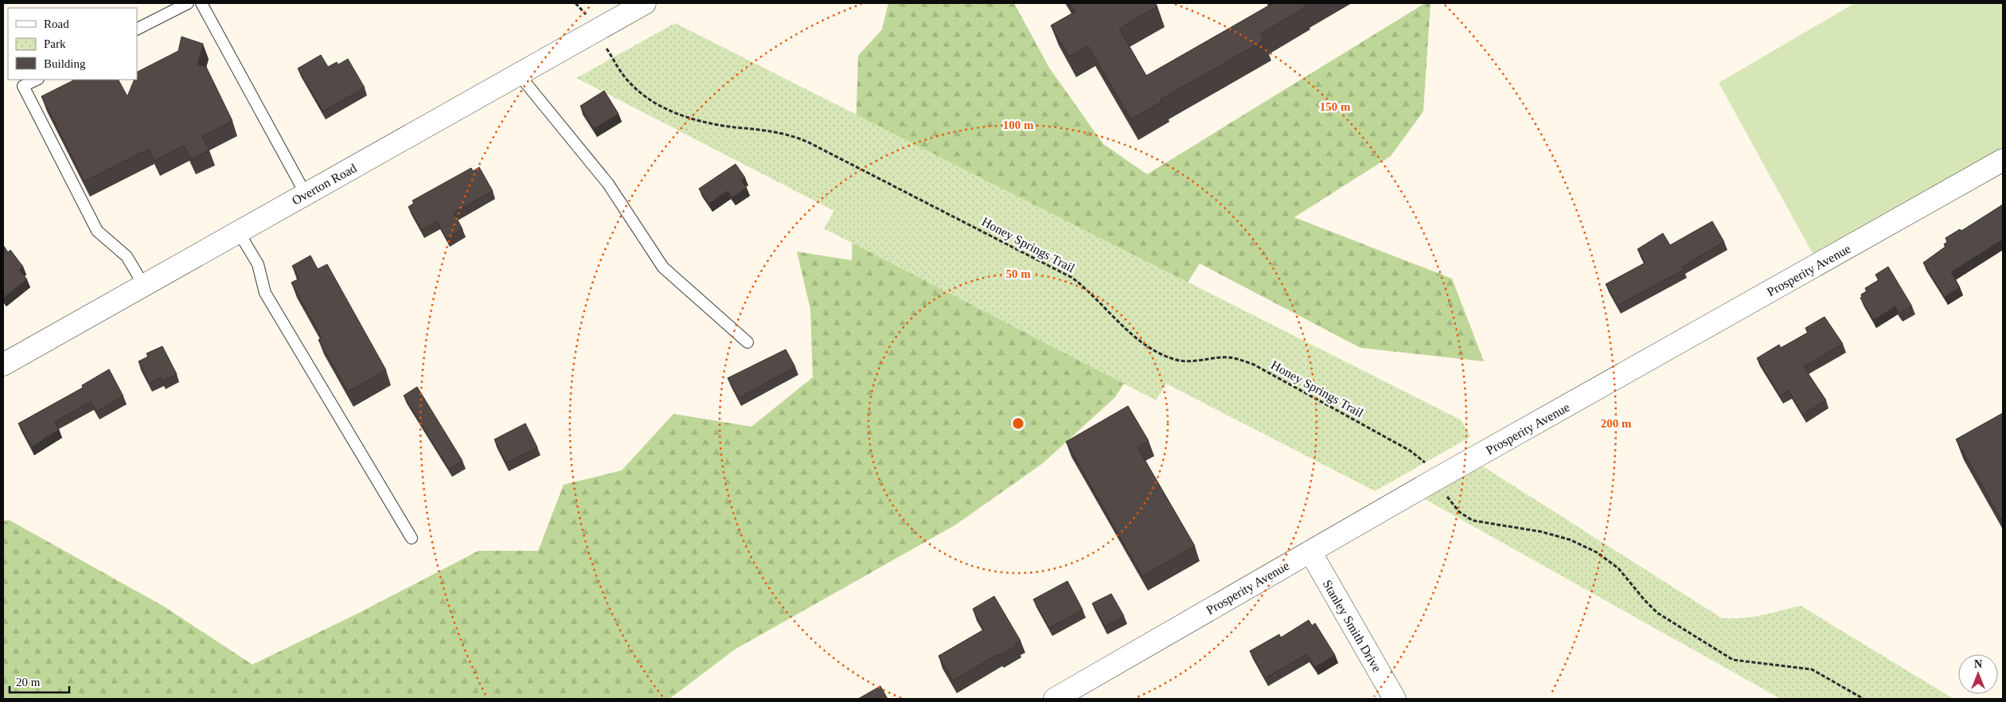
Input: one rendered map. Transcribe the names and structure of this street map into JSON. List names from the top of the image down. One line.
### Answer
{"streets":{"street":["Overton Road","Prosperity Avenue","Stanley Smith Drive"],"path":["Honey Springs Trail"]},"crossings":[["Prosperity Avenue","Stanley Smith Drive"]],"legend":["Road","Park","Building"],"scale_bar":"20 m","north":"top","rings":["150 m","100 m","50 m","200 m"]}
